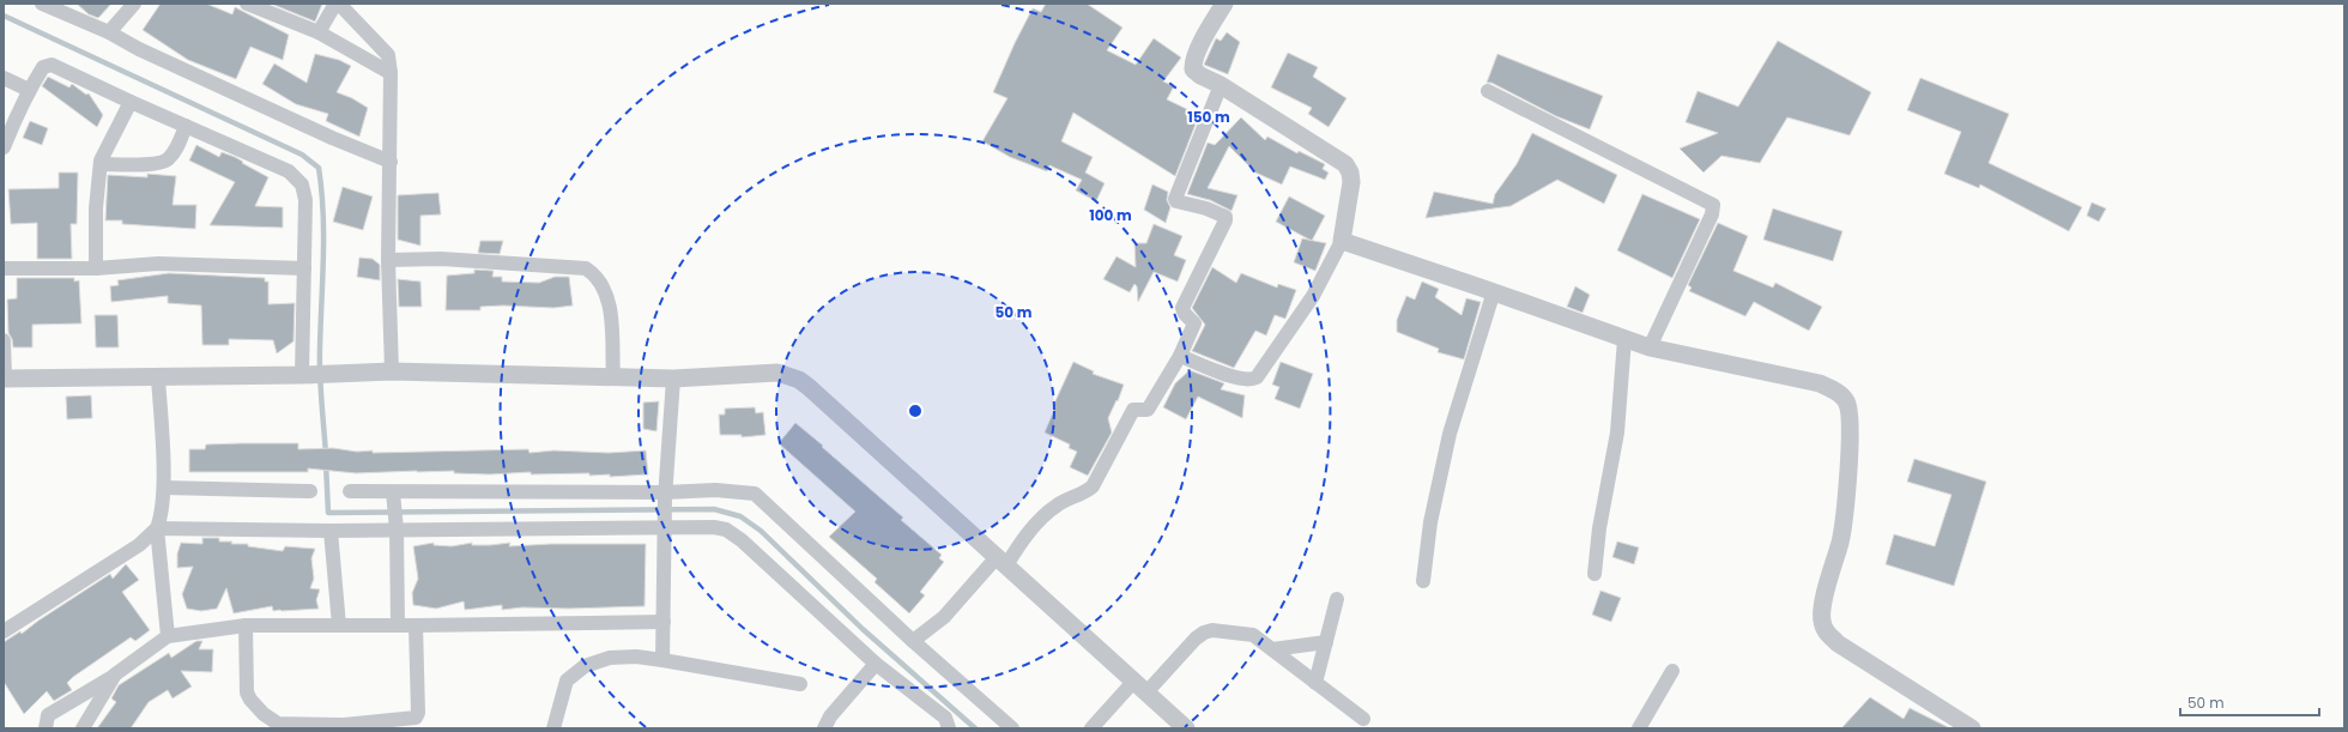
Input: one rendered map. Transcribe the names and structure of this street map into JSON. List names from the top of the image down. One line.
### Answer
{"scale_bar":"50 m","rings":["150 m","100 m","50 m"]}
